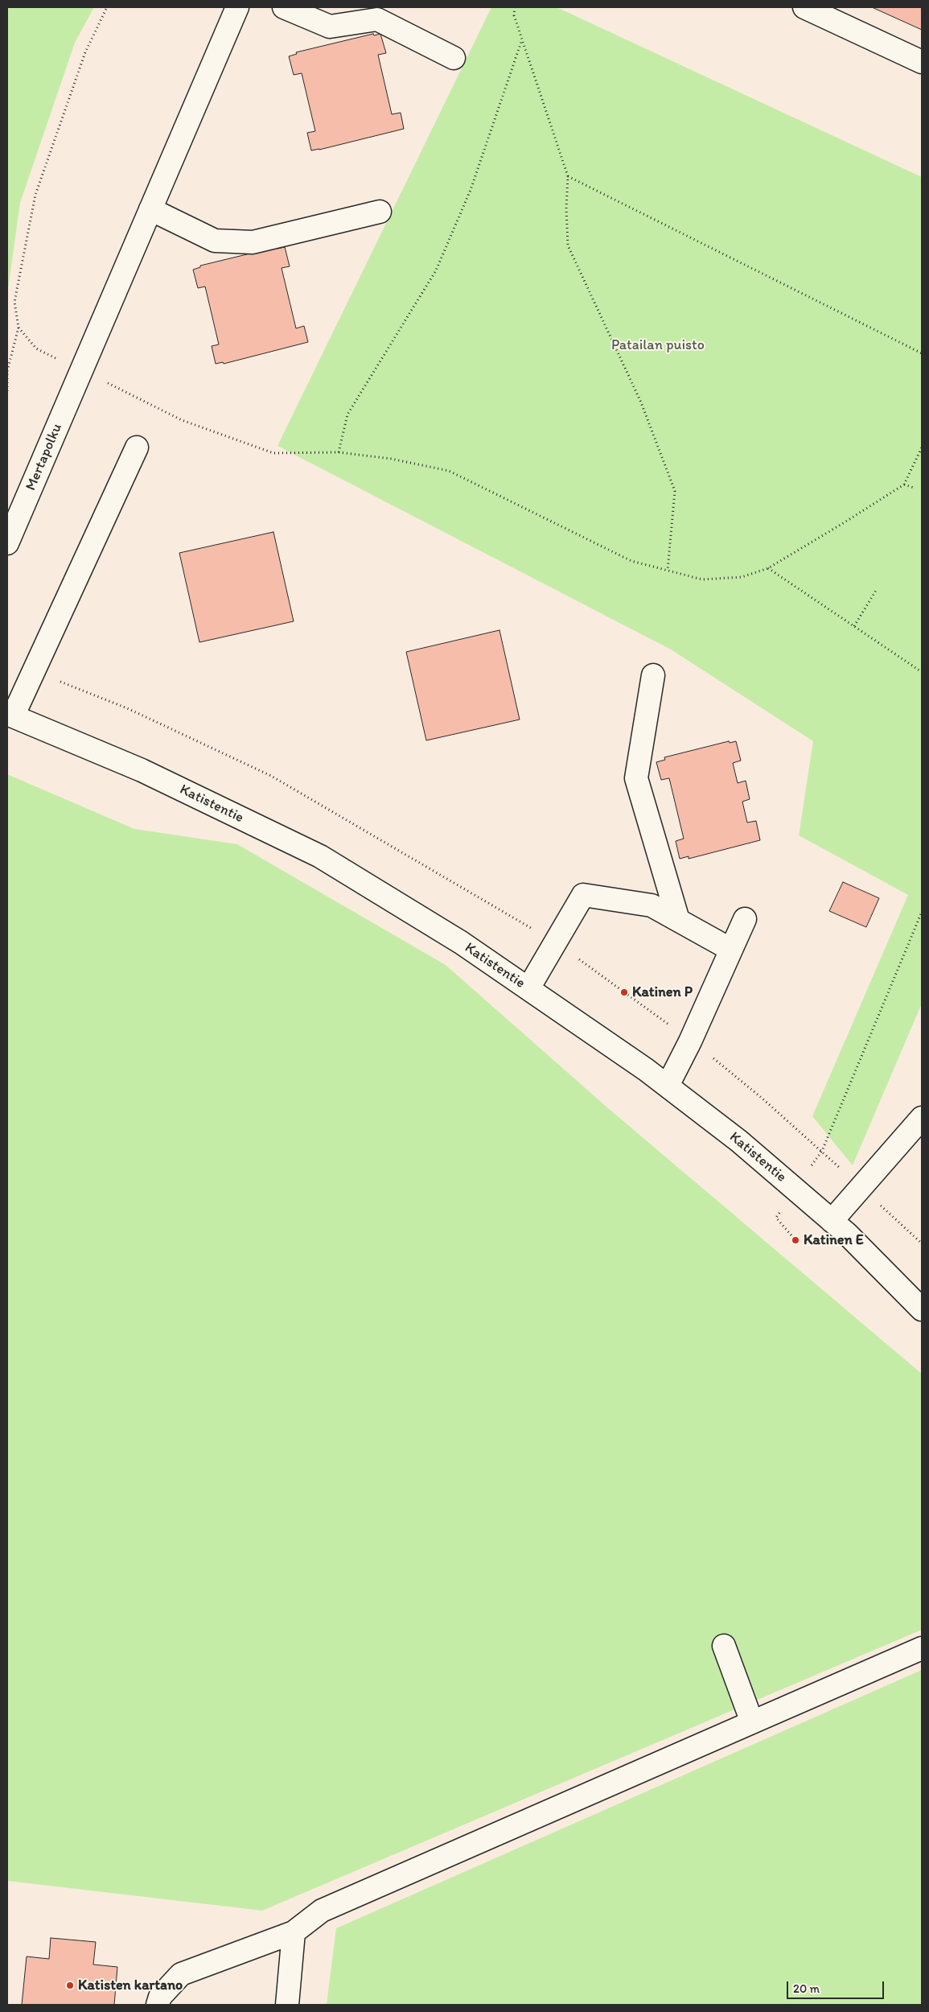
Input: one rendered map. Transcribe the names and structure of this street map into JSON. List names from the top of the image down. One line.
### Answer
{"streets":{"street":["Mertapolku","Katistentie"]},"parks":["Patailan puisto"],"places":["Katinen P","Katinen E","Katisten kartano"],"scale_bar":"20 m"}
